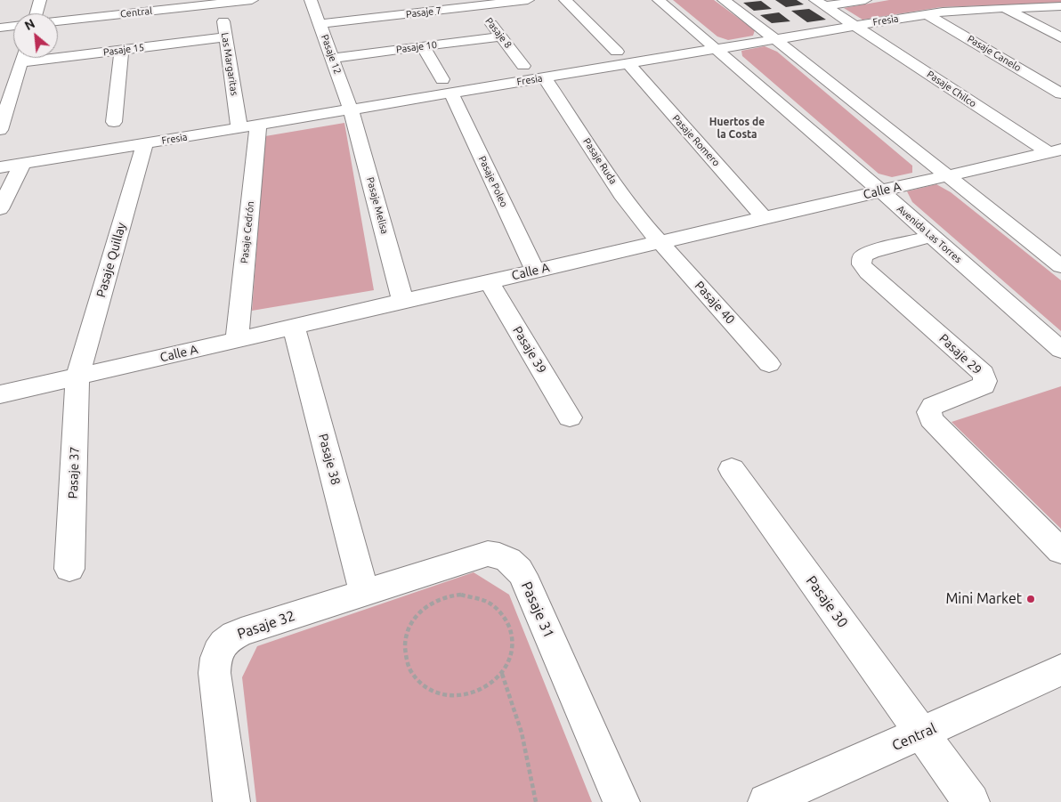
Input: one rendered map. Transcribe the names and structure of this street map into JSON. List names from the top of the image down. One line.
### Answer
{"streets":{"street":["Central","Pasaje 7","Fresia","Pasaje 8","Pasaje 10","Pasaje 15","Pasaje Canelo","Pasaje 12","Las Margaritas","Pasaje Chilco","Pasaje Romero","Pasaje Ruda","Pasaje Poleo","Calle A","Pasaje Melisa","Pasaje Cedrón","Avenida Las Torres","Pasaje Quillay","Pasaje 40","Pasaje 39","Pasaje 29","Pasaje 38","Pasaje 37","Pasaje 30","Pasaje 31","Pasaje 32"]},"crossings":[["Central","Las Margaritas"],["Central","Pasaje 30"],["Pasaje 7","Pasaje 8"],["Pasaje 7","Pasaje 12"],["Fresia","Pasaje Canelo"],["Fresia","Pasaje 12"],["Fresia","Las Margaritas"],["Fresia","Pasaje Chilco"],["Fresia","Pasaje Romero"],["Fresia","Pasaje Ruda"],["Fresia","Pasaje Poleo"],["Fresia","Pasaje Melisa"],["Fresia","Pasaje Cedrón"],["Fresia","Avenida Las Torres"],["Fresia","Pasaje Quillay"],["Pasaje 8","Pasaje 10"],["Pasaje 10","Pasaje 12"],["Pasaje 10","Pasaje Poleo"],["Pasaje 15","Las Margaritas"],["Pasaje 12","Pasaje Melisa"],["Las Margaritas","Pasaje Cedrón"],["Pasaje Chilco","Calle A"],["Pasaje Romero","Calle A"],["Pasaje Ruda","Calle A"],["Pasaje Ruda","Pasaje 40"],["Pasaje Poleo","Calle A"],["Calle A","Pasaje Melisa"],["Calle A","Pasaje Cedrón"],["Calle A","Avenida Las Torres"],["Calle A","Pasaje Quillay"],["Calle A","Pasaje 40"],["Calle A","Pasaje 39"],["Calle A","Pasaje 38"],["Calle A","Pasaje 37"],["Avenida Las Torres","Pasaje 29"],["Pasaje Quillay","Pasaje 37"],["Pasaje 38","Pasaje 31"],["Pasaje 38","Pasaje 32"],["Pasaje 31","Pasaje 32"]],"districts":["Huertos de la Costa"],"places":["Mini Market"],"north":"top left"}
